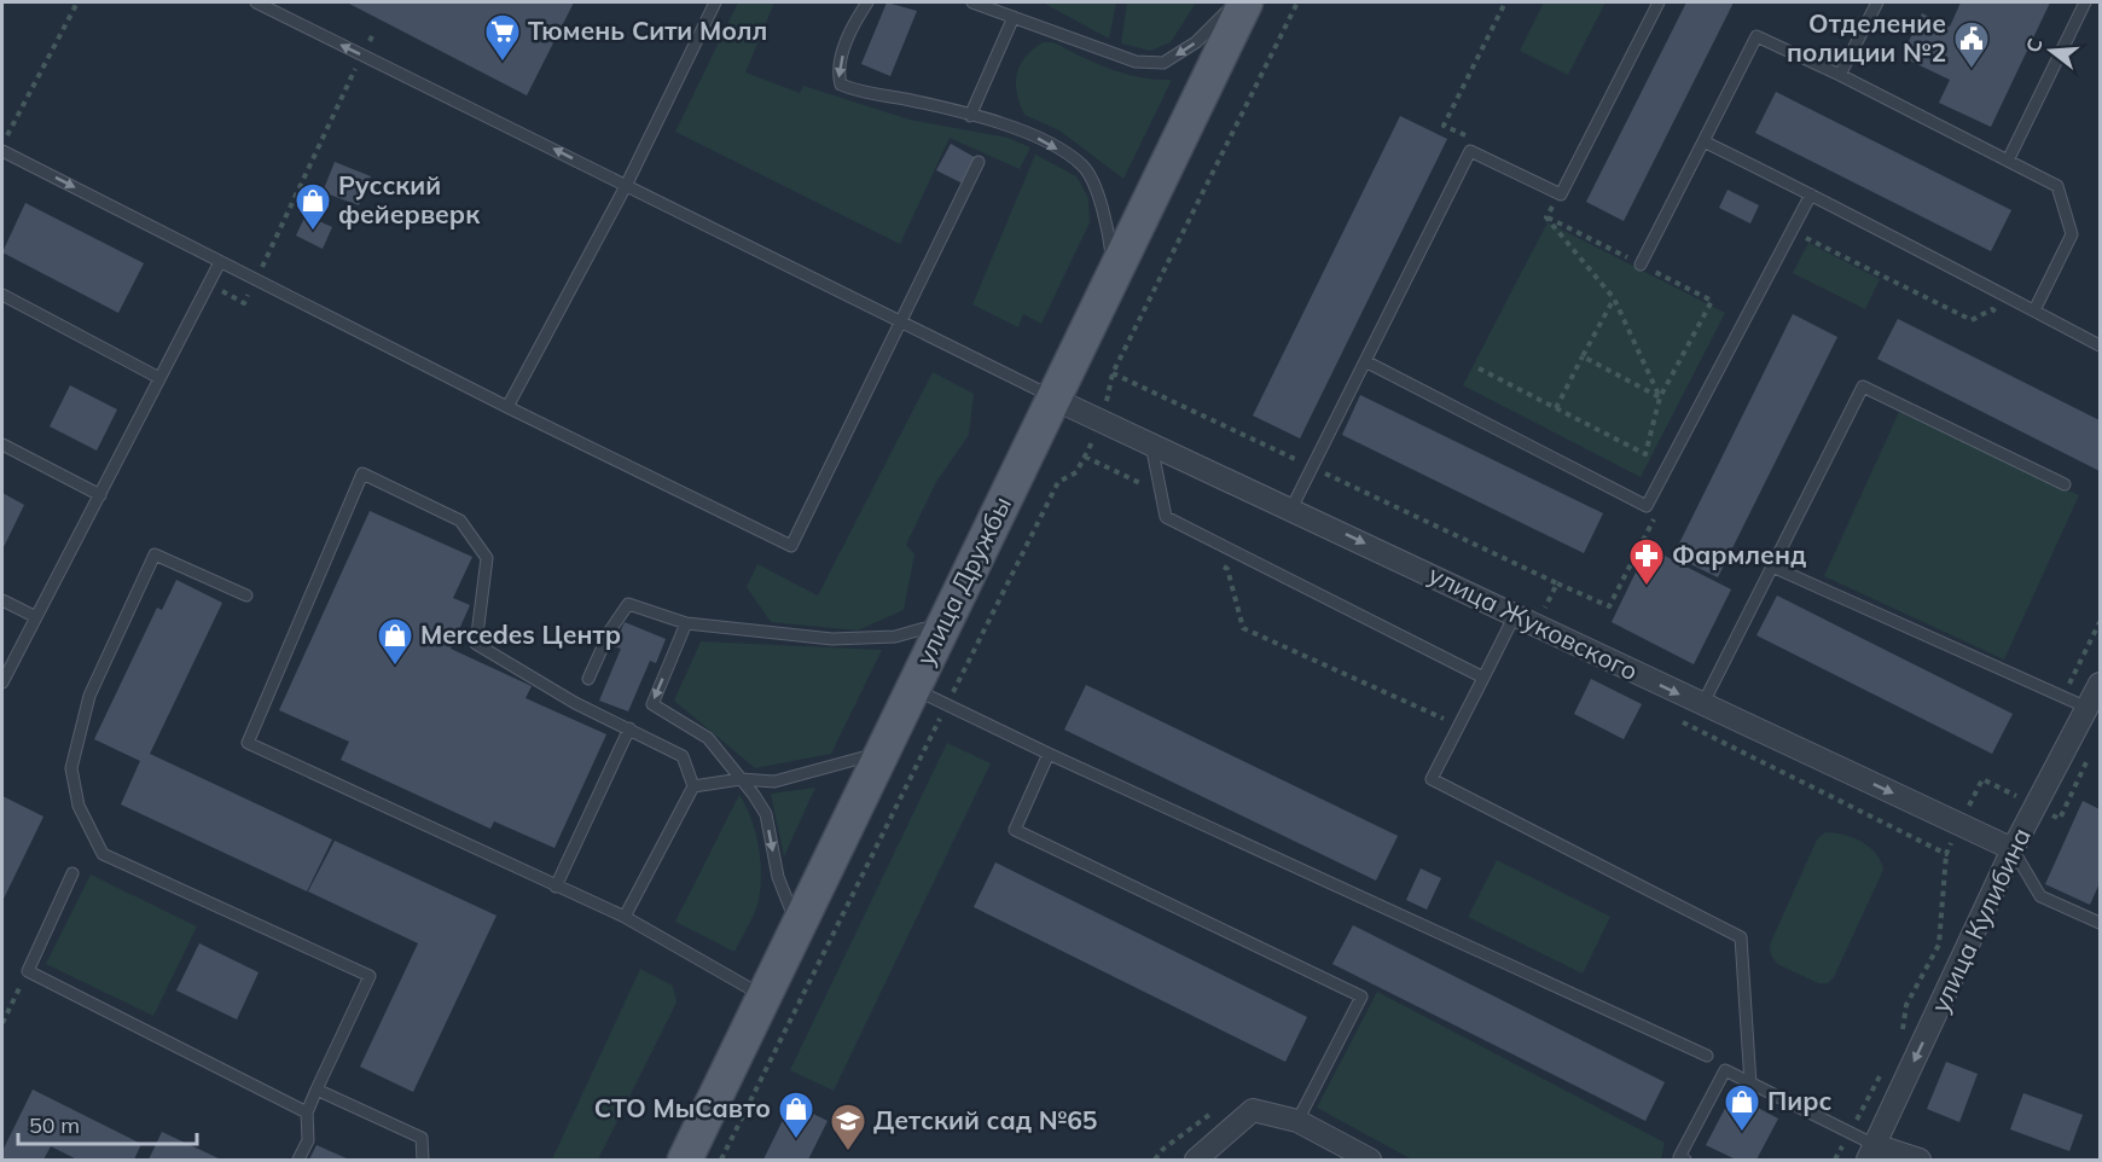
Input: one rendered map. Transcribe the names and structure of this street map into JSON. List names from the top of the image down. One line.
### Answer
{"streets":{"main road":["улица Дружбы"],"street":["улица Жуковского","улица Кулибина"]},"crossings":[["улица Дружбы","улица Жуковского"],["улица Жуковского","улица Кулибина"]],"one_way":["улица Жуковского","улица Кулибина"],"places":{"supermarket":["Тюмень Сити Молл"],"public building":["Отделение полиции №2"],"shop":["Русский фейерверк","Mercedes Центр","Пирс","СТО МыСавто"],"pharmacy":["Фармленд"],"school or university":["Детский сад №65"]},"scale_bar":"50 m","north":"left"}
